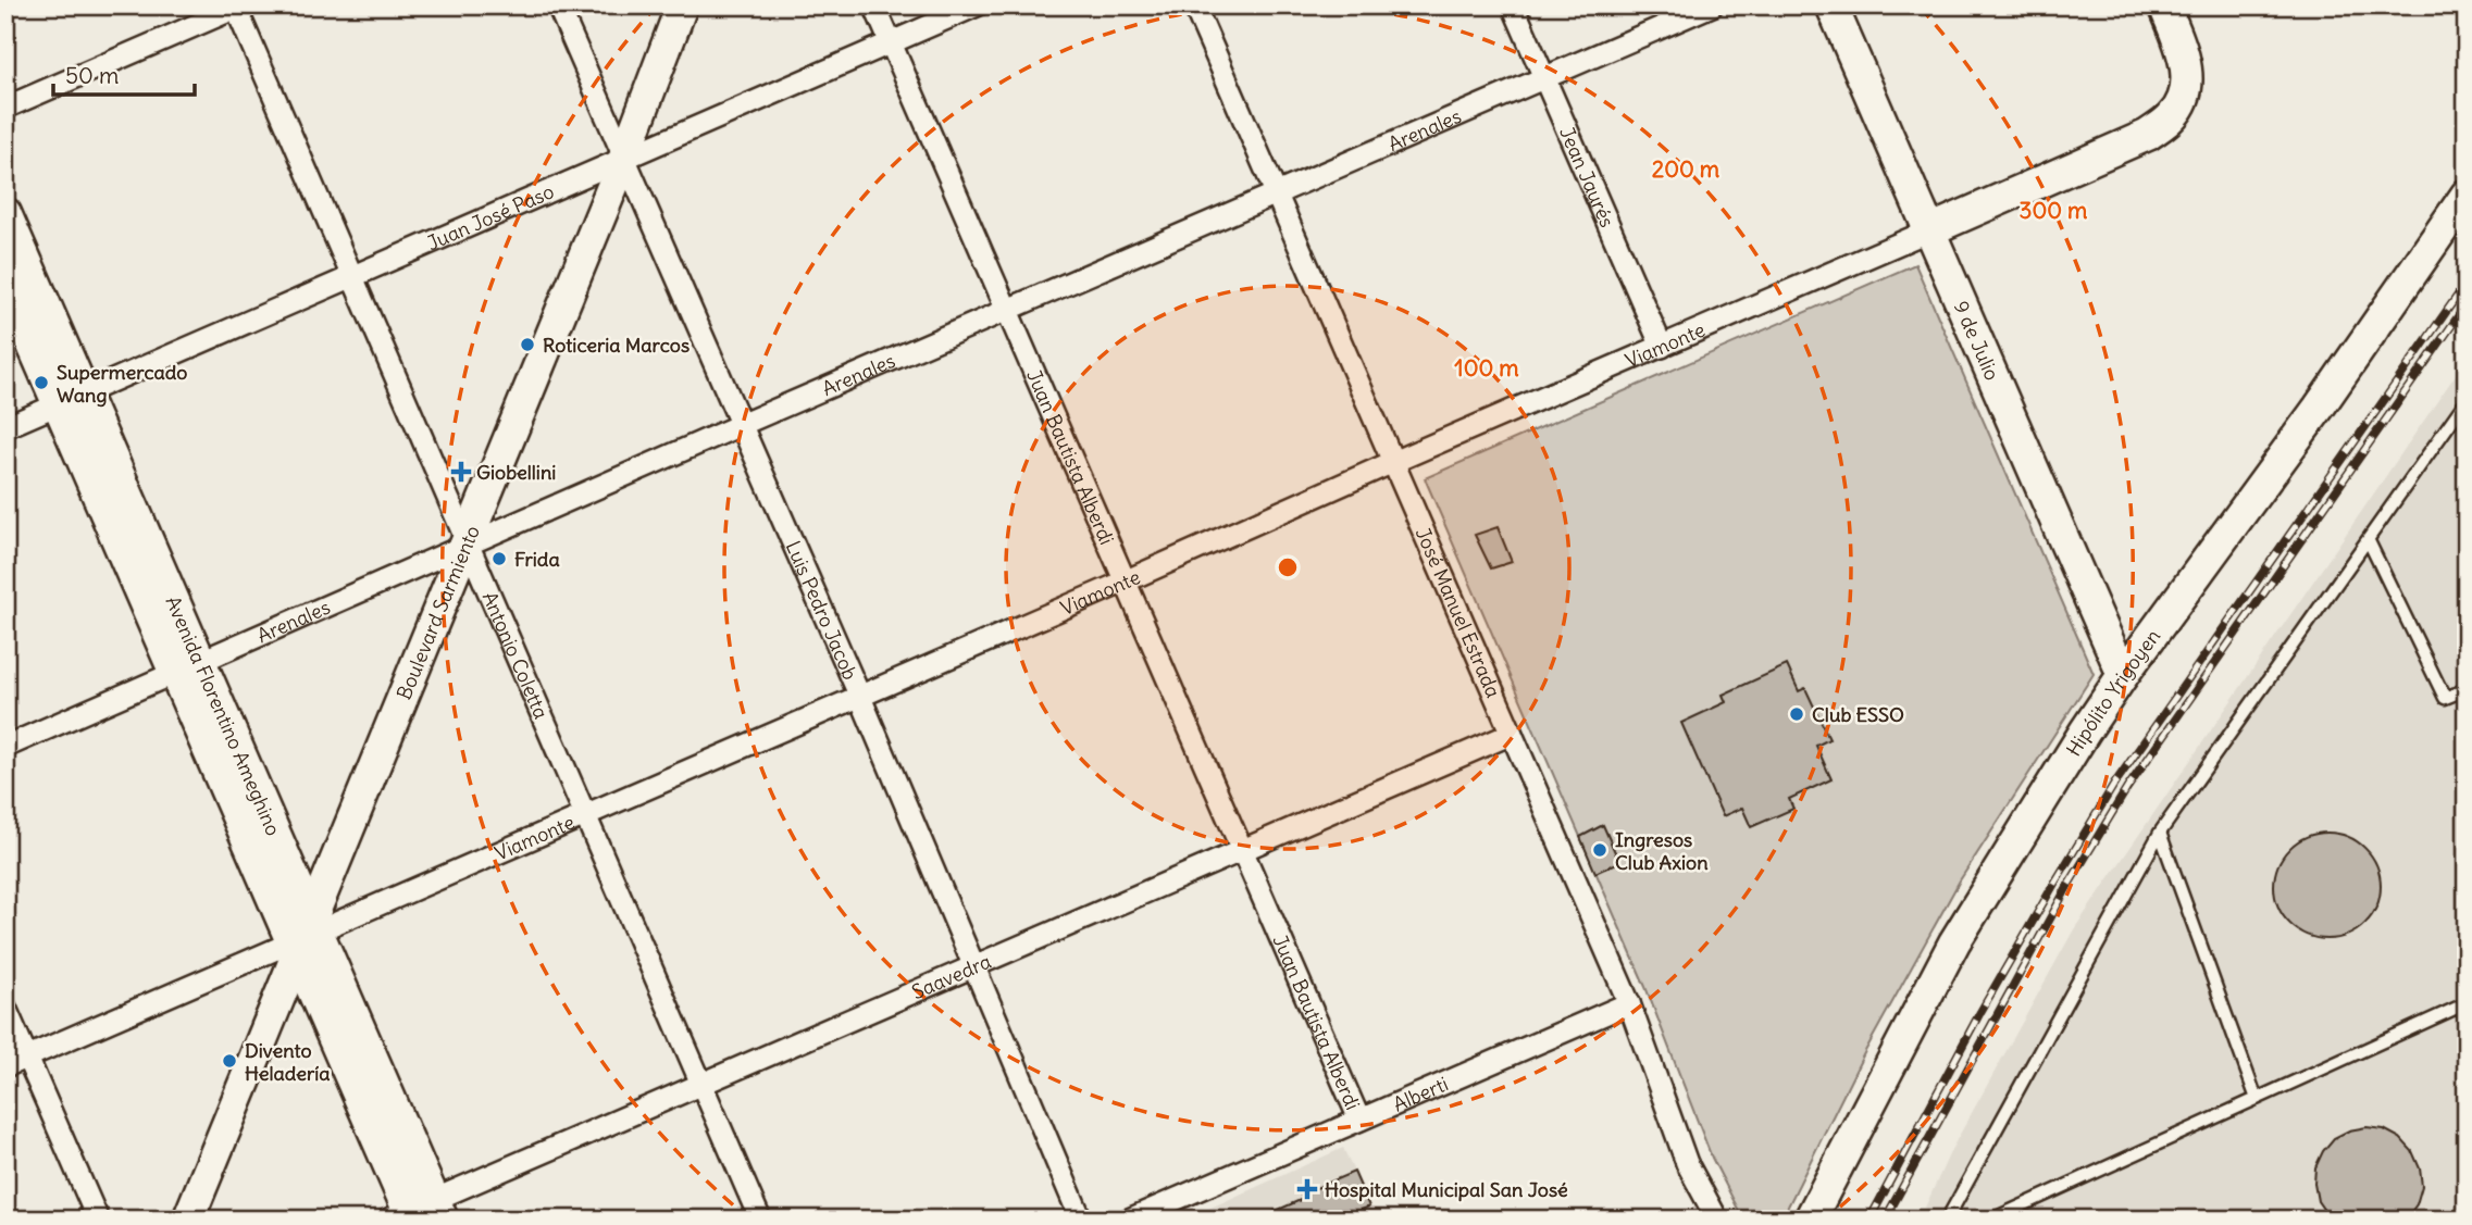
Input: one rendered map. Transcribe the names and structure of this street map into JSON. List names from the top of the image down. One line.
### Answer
{"streets":{"main road":["9 de Julio","Viamonte","Boulevard Sarmiento","Hipólito Yrigoyen","Avenida Florentino Ameghino"],"street":["Arenales","Jean Jaurés","Juan José Paso","Juan Bautista Alberdi","Luis Pedro Jacob","José Manuel Estrada","Antonio Coletta","Saavedra","Alberti"]},"crossings":[["Arenales","Jean Jaurés"],["Arenales","Juan Bautista Alberdi"],["Arenales","Luis Pedro Jacob"],["Arenales","José Manuel Estrada"],["Arenales","Boulevard Sarmiento"],["Arenales","Antonio Coletta"],["Arenales","Avenida Florentino Ameghino"],["Jean Jaurés","Viamonte"],["Juan José Paso","Juan Bautista Alberdi"],["Juan José Paso","Luis Pedro Jacob"],["Juan José Paso","Boulevard Sarmiento"],["Juan José Paso","Antonio Coletta"],["Juan José Paso","Avenida Florentino Ameghino"],["9 de Julio","Viamonte"],["9 de Julio","Hipólito Yrigoyen"],["Viamonte","Juan Bautista Alberdi"],["Viamonte","Luis Pedro Jacob"],["Viamonte","José Manuel Estrada"],["Viamonte","Boulevard Sarmiento"],["Viamonte","Antonio Coletta"],["Viamonte","Avenida Florentino Ameghino"],["Juan Bautista Alberdi","Saavedra"],["Juan Bautista Alberdi","Alberti"],["Luis Pedro Jacob","Boulevard Sarmiento"],["Luis Pedro Jacob","Saavedra"],["José Manuel Estrada","Saavedra"],["José Manuel Estrada","Alberti"],["Boulevard Sarmiento","Antonio Coletta"],["Boulevard Sarmiento","Avenida Florentino Ameghino"],["Antonio Coletta","Saavedra"],["Avenida Florentino Ameghino","Saavedra"]],"places":{"other":["Roticeria Marcos","Supermercado Wang","Frida","Club ESSO","Ingresos Club Axion","Divento Heladería"],"health":["Giobellini","Hospital Municipal San José"]},"scale_bar":"50 m","rings":["200 m","300 m","100 m"]}
